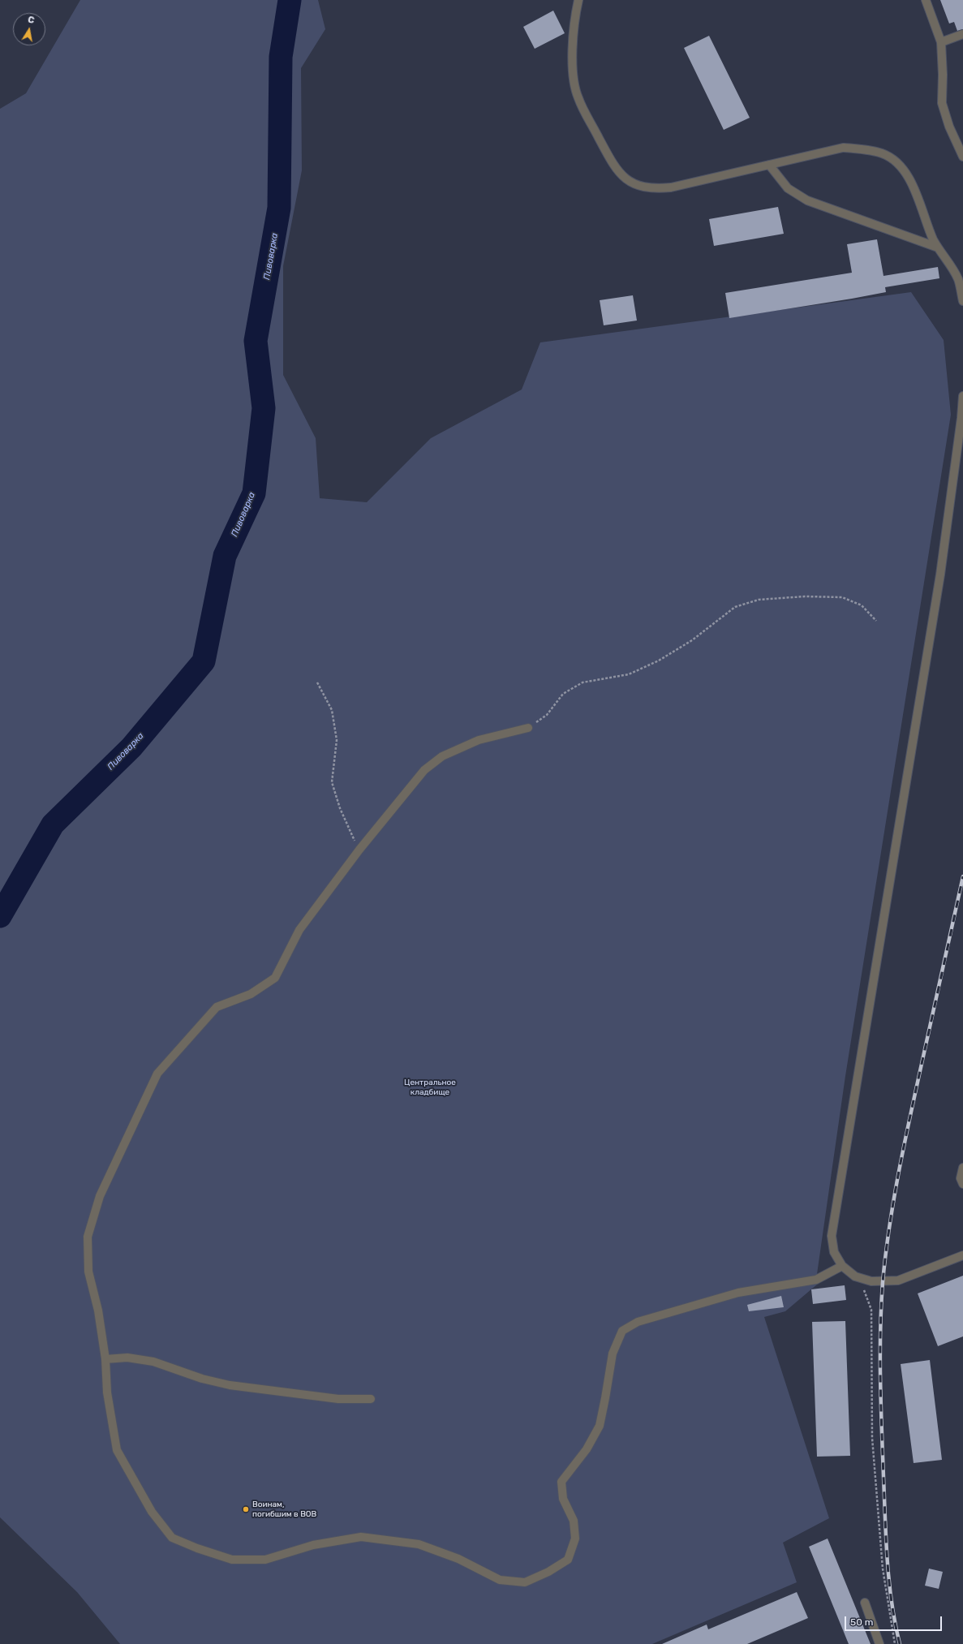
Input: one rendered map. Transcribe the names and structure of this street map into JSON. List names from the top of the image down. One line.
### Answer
{"water":["Пивоварка"],"parks":["Центральное кладбище"],"places":["Воинам, погибшим в ВОВ"],"scale_bar":"50 m","north":"top"}
